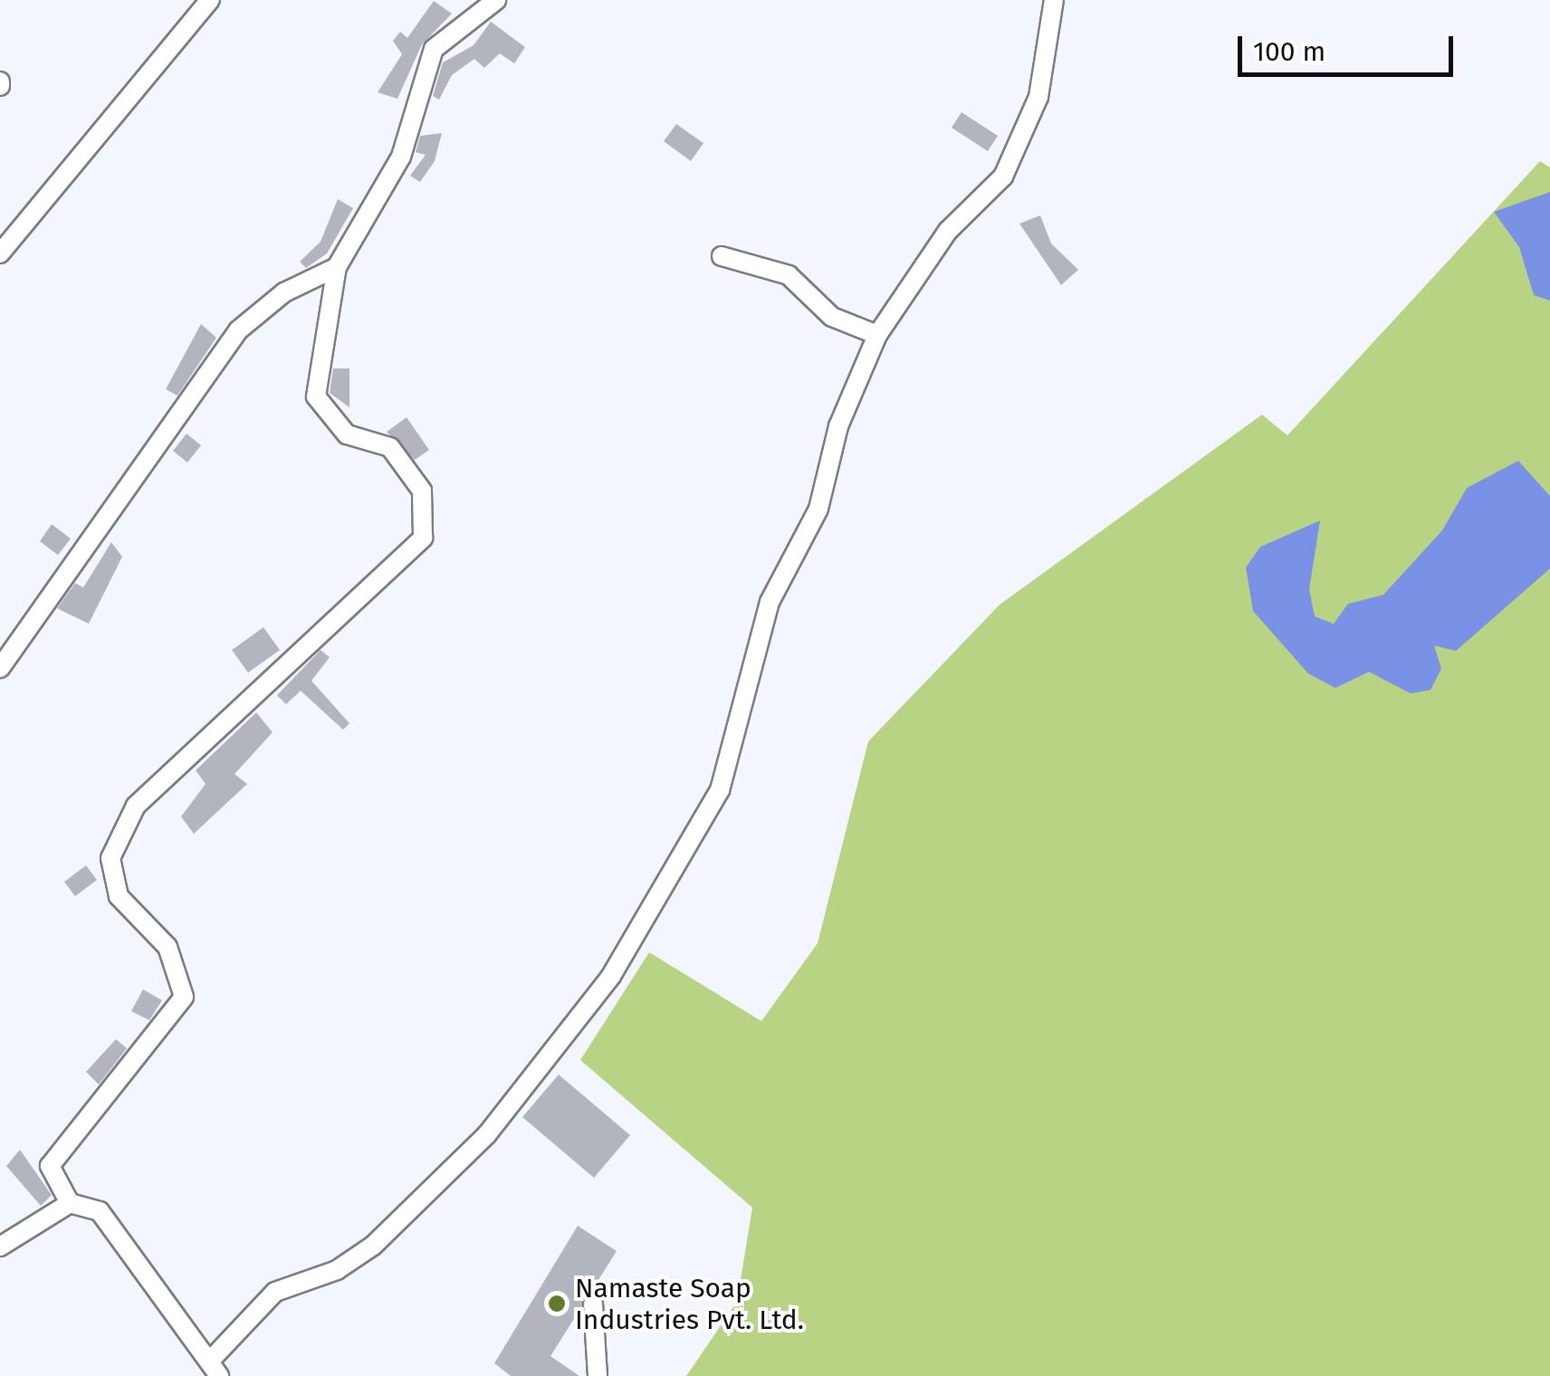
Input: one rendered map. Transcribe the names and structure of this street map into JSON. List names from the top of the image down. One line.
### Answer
{"places":["Namaste Soap Industries Pvt. Ltd."],"scale_bar":"100 m"}
